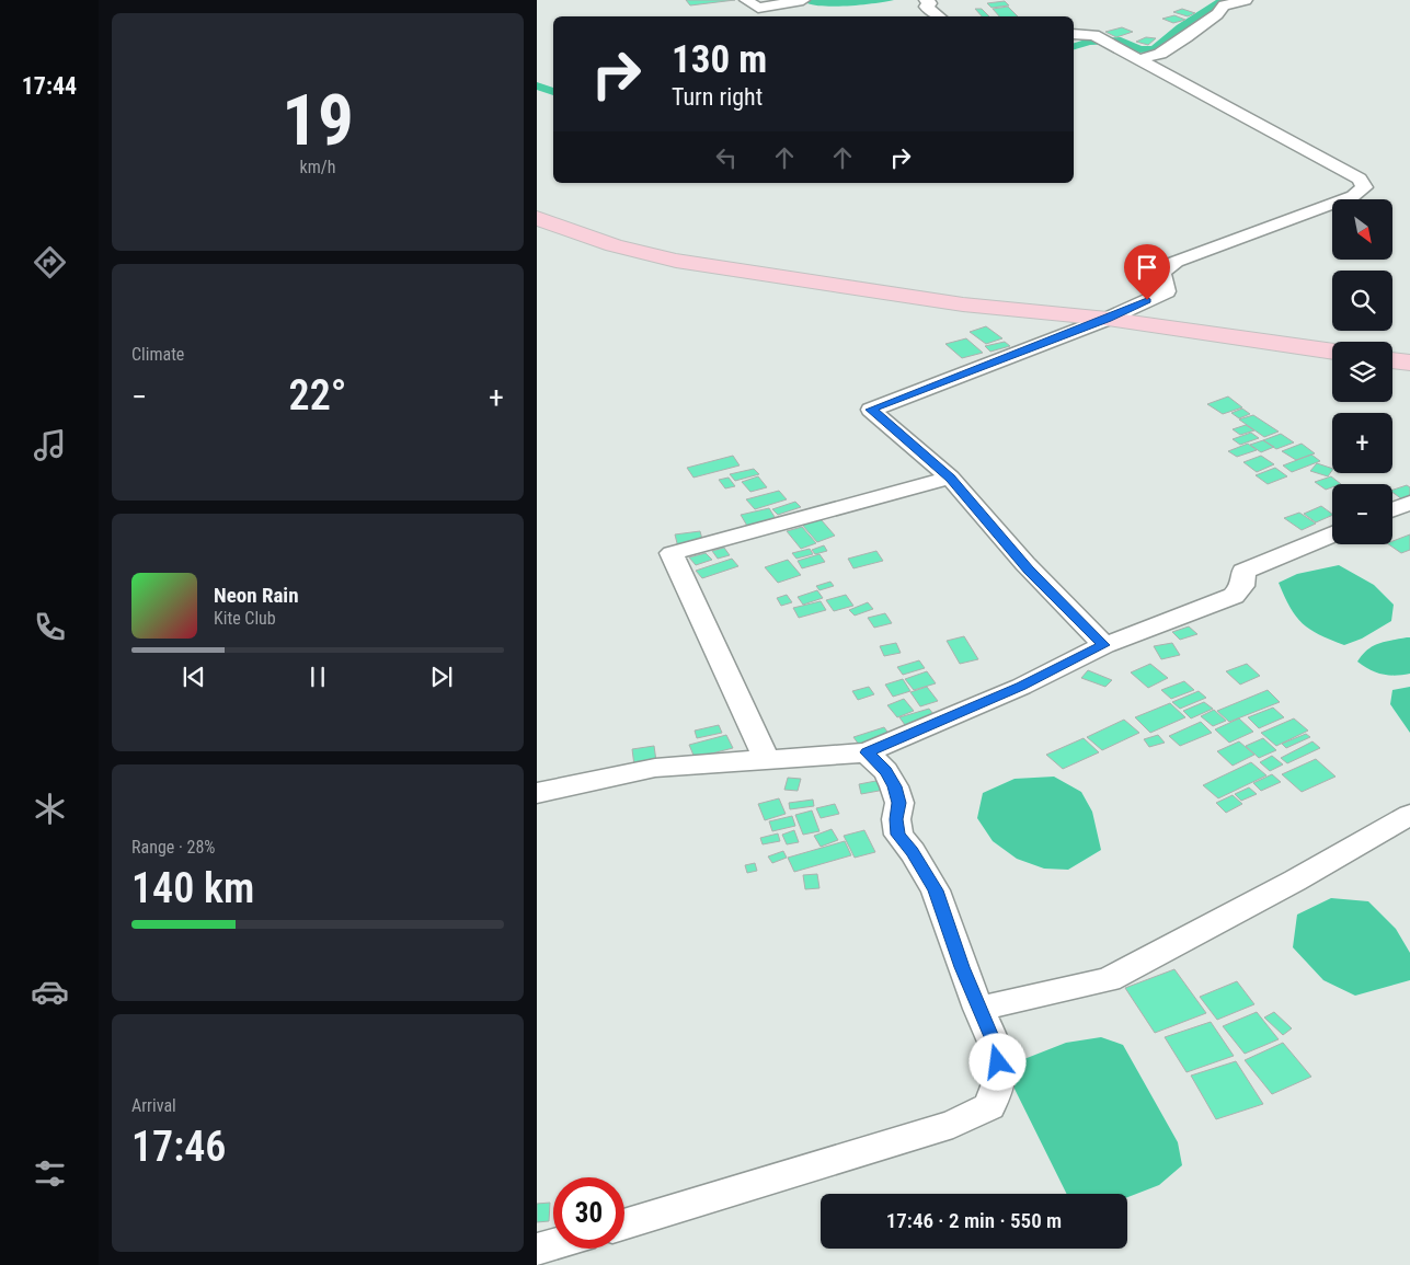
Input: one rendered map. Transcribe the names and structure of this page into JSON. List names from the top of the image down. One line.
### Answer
{"north":"bottom right","page":{"tabs":"17:44","tile":[["19","km/h"],"Climate",["Range · 28%","140 km"],["Arrival","17:46"]],"turn":["130 m","Turn right"],"map_buttons":["+","−"],"heat":["−","22°","+"],"song":["Neon Rain","Kite Club"],"limit":"30","trip":"17:46 · 2 min · 550 m"}}
